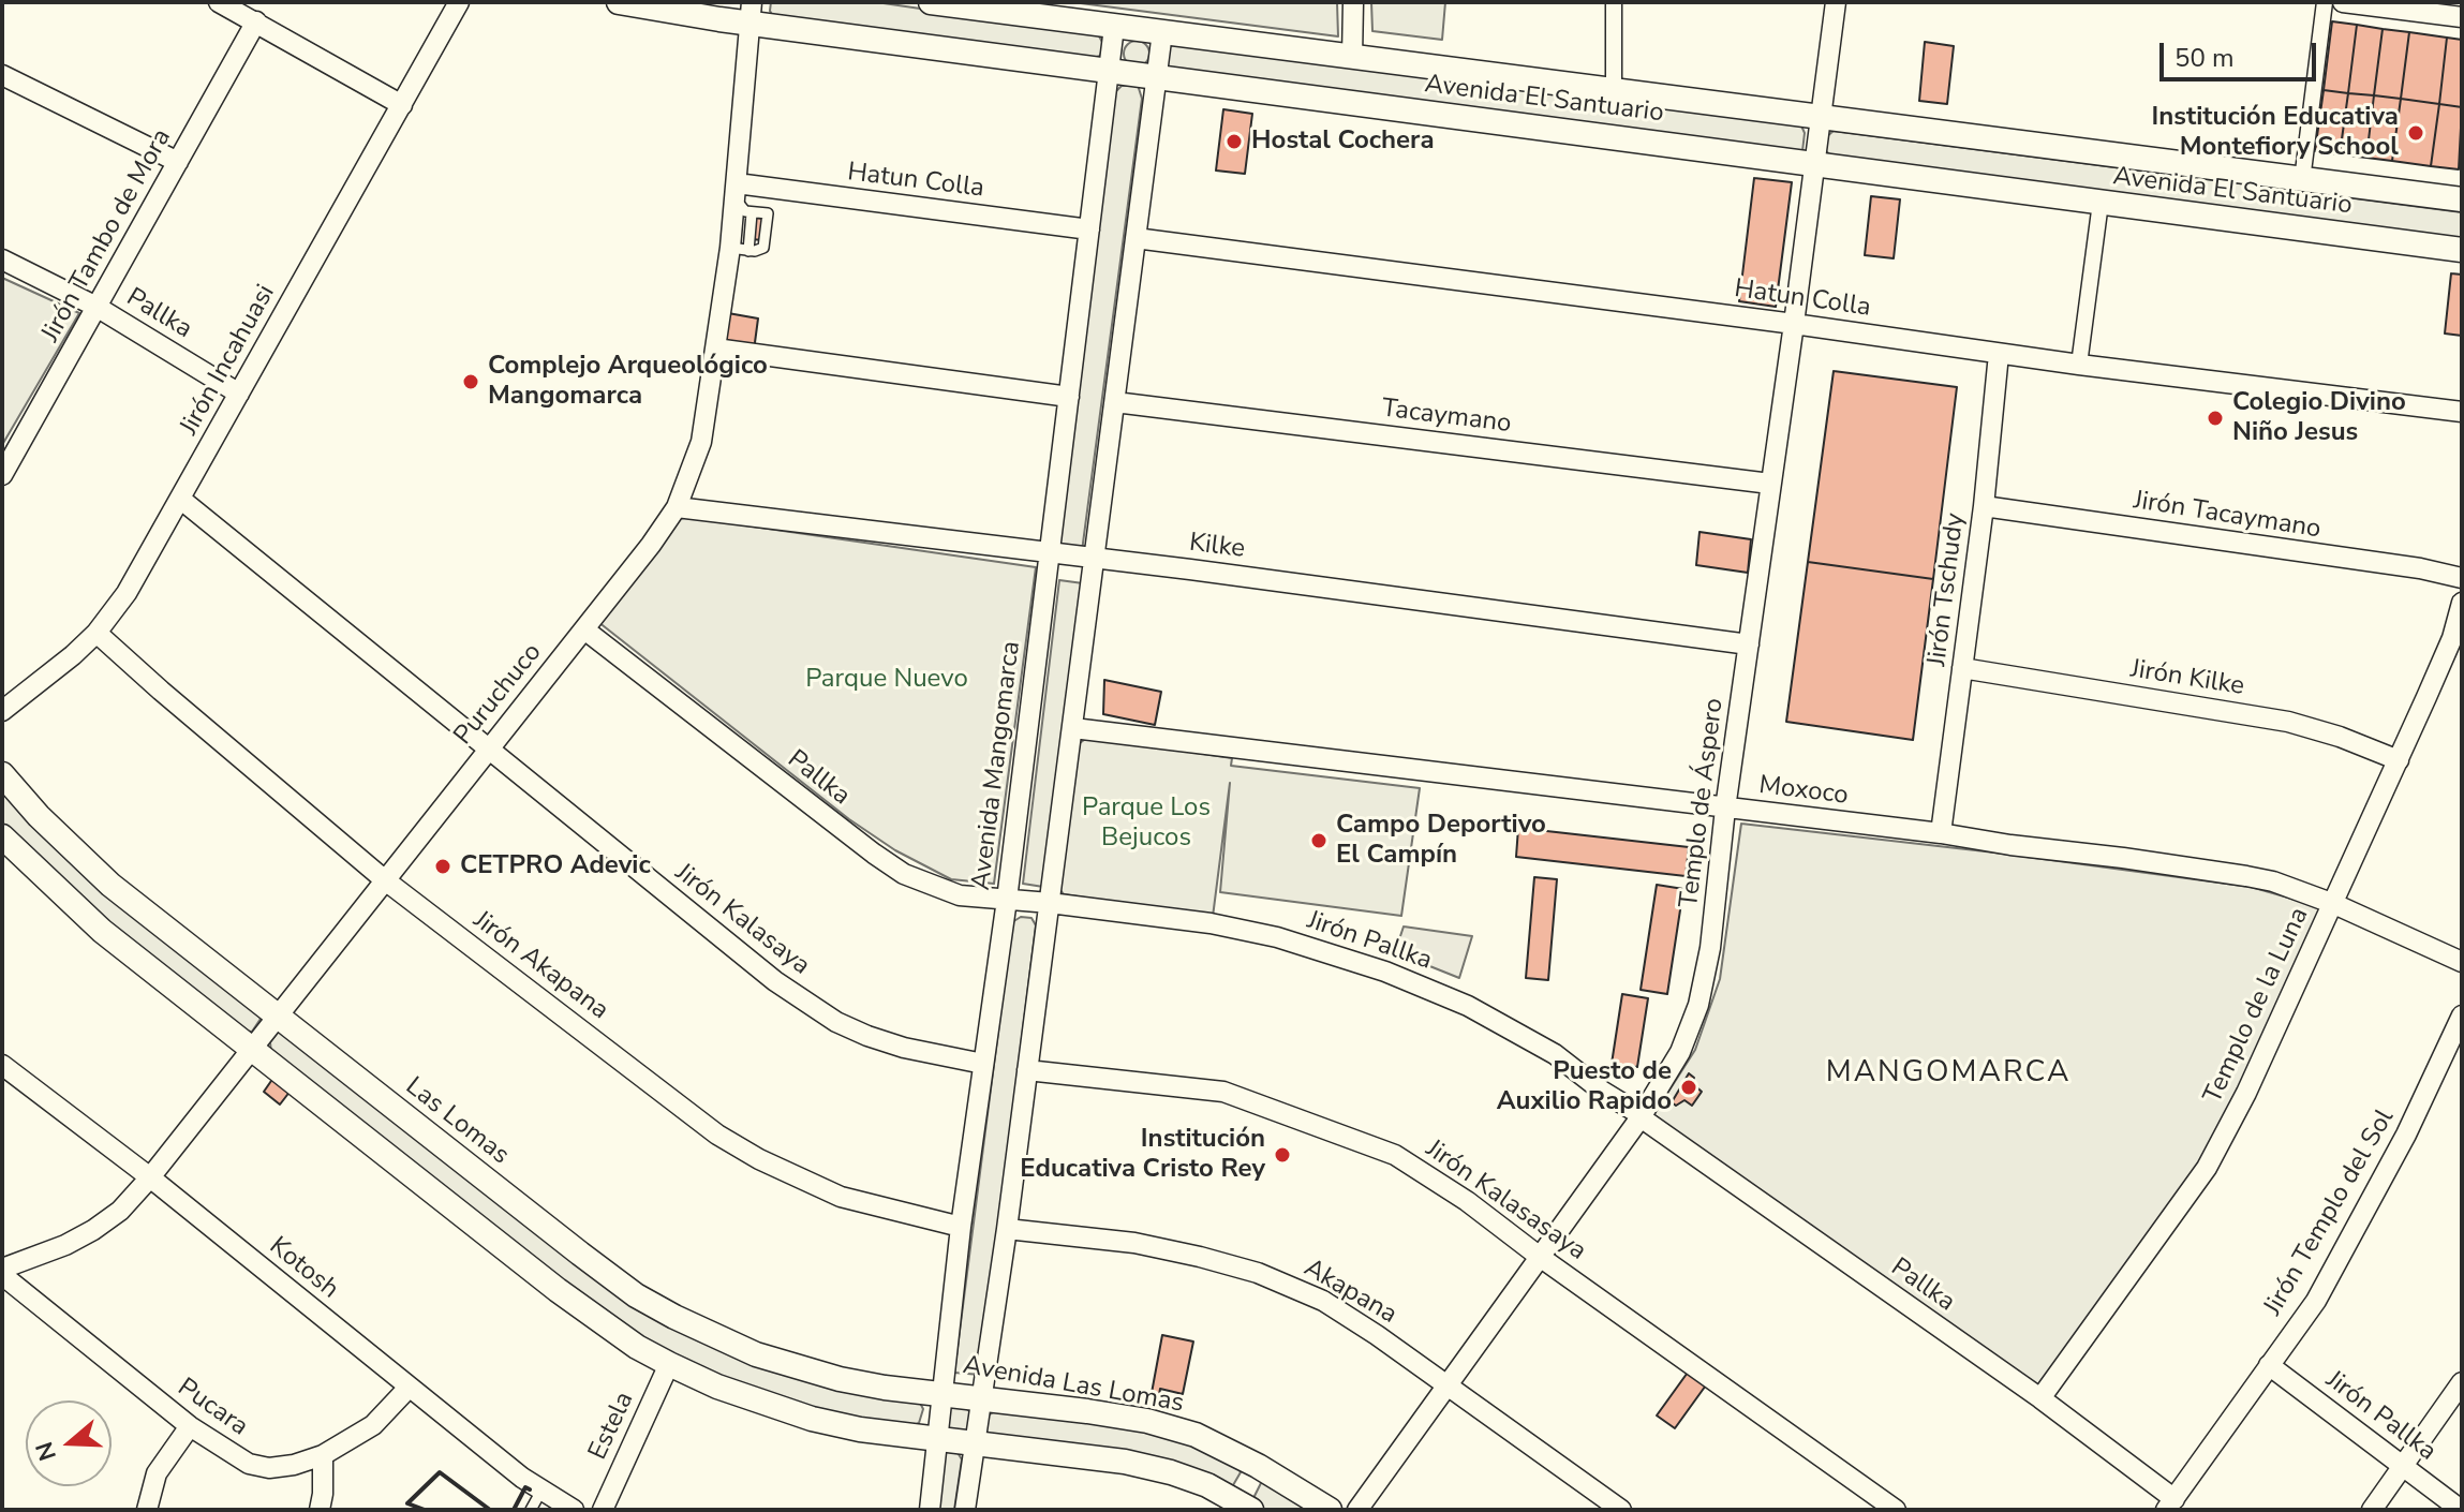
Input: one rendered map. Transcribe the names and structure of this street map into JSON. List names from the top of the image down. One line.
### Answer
{"streets":{"street":["Avenida El Santuario","Hatun Colla","Jirón Tambo de Mora","Pallka","Jirón Incahuasi","Tacaymano","Jirón Tacaymano","Kilke","Jirón Tschudy","Jirón Kilke","Puruchuco","Avenida Mangomarca","Moxoco","Templo de Áspero","Jirón Kalasaya","Jirón Pallka","Jirón Akapana","Templo de la Luna","Las Lomas","Jirón Kalasasaya","Jirón Templo del Sol","Kotosh","Akapana","Avenida Las Lomas","Pucara","Estela"]},"crossings":[["Avenida El Santuario","Puruchuco"],["Avenida El Santuario","Avenida Mangomarca"],["Avenida El Santuario","Templo de Áspero"],["Hatun Colla","Jirón Tschudy"],["Hatun Colla","Puruchuco"],["Hatun Colla","Avenida Mangomarca"],["Hatun Colla","Templo de Áspero"],["Jirón Tambo de Mora","Pallka"],["Pallka","Jirón Incahuasi"],["Pallka","Puruchuco"],["Pallka","Avenida Mangomarca"],["Pallka","Templo de Áspero"],["Pallka","Jirón Pallka"],["Pallka","Templo de la Luna"],["Pallka","Jirón Templo del Sol"],["Jirón Incahuasi","Jirón Kalasaya"],["Jirón Incahuasi","Jirón Akapana"],["Tacaymano","Templo de Áspero"],["Jirón Tacaymano","Jirón Tschudy"],["Kilke","Puruchuco"],["Kilke","Avenida Mangomarca"],["Kilke","Templo de Áspero"],["Jirón Tschudy","Jirón Kilke"],["Jirón Tschudy","Moxoco"],["Jirón Kilke","Templo de la Luna"],["Puruchuco","Jirón Kalasaya"],["Puruchuco","Jirón Akapana"],["Puruchuco","Las Lomas"],["Puruchuco","Kotosh"],["Avenida Mangomarca","Jirón Kalasaya"],["Avenida Mangomarca","Jirón Akapana"],["Avenida Mangomarca","Las Lomas"],["Avenida Mangomarca","Avenida Las Lomas"],["Moxoco","Templo de Áspero"],["Moxoco","Templo de la Luna"],["Templo de Áspero","Jirón Pallka"],["Templo de Áspero","Jirón Kalasasaya"],["Templo de Áspero","Akapana"],["Jirón Pallka","Jirón Templo del Sol"],["Las Lomas","Avenida Las Lomas"],["Kotosh","Pucara"]],"districts":["MANGOMARCA"],"parks":["Parque Nuevo","Parque Los Bejucos"],"places":["Institución Educativa Montefiory School","Hostal Cochera","Complejo Arqueológico Mangomarca","Colegio Divino Niño Jesus","Campo Deportivo El Campín","CETPRO Adevic","Puesto de Auxilio Rapido","Institución Educativa Cristo Rey"],"scale_bar":"50 m","north":"left"}
